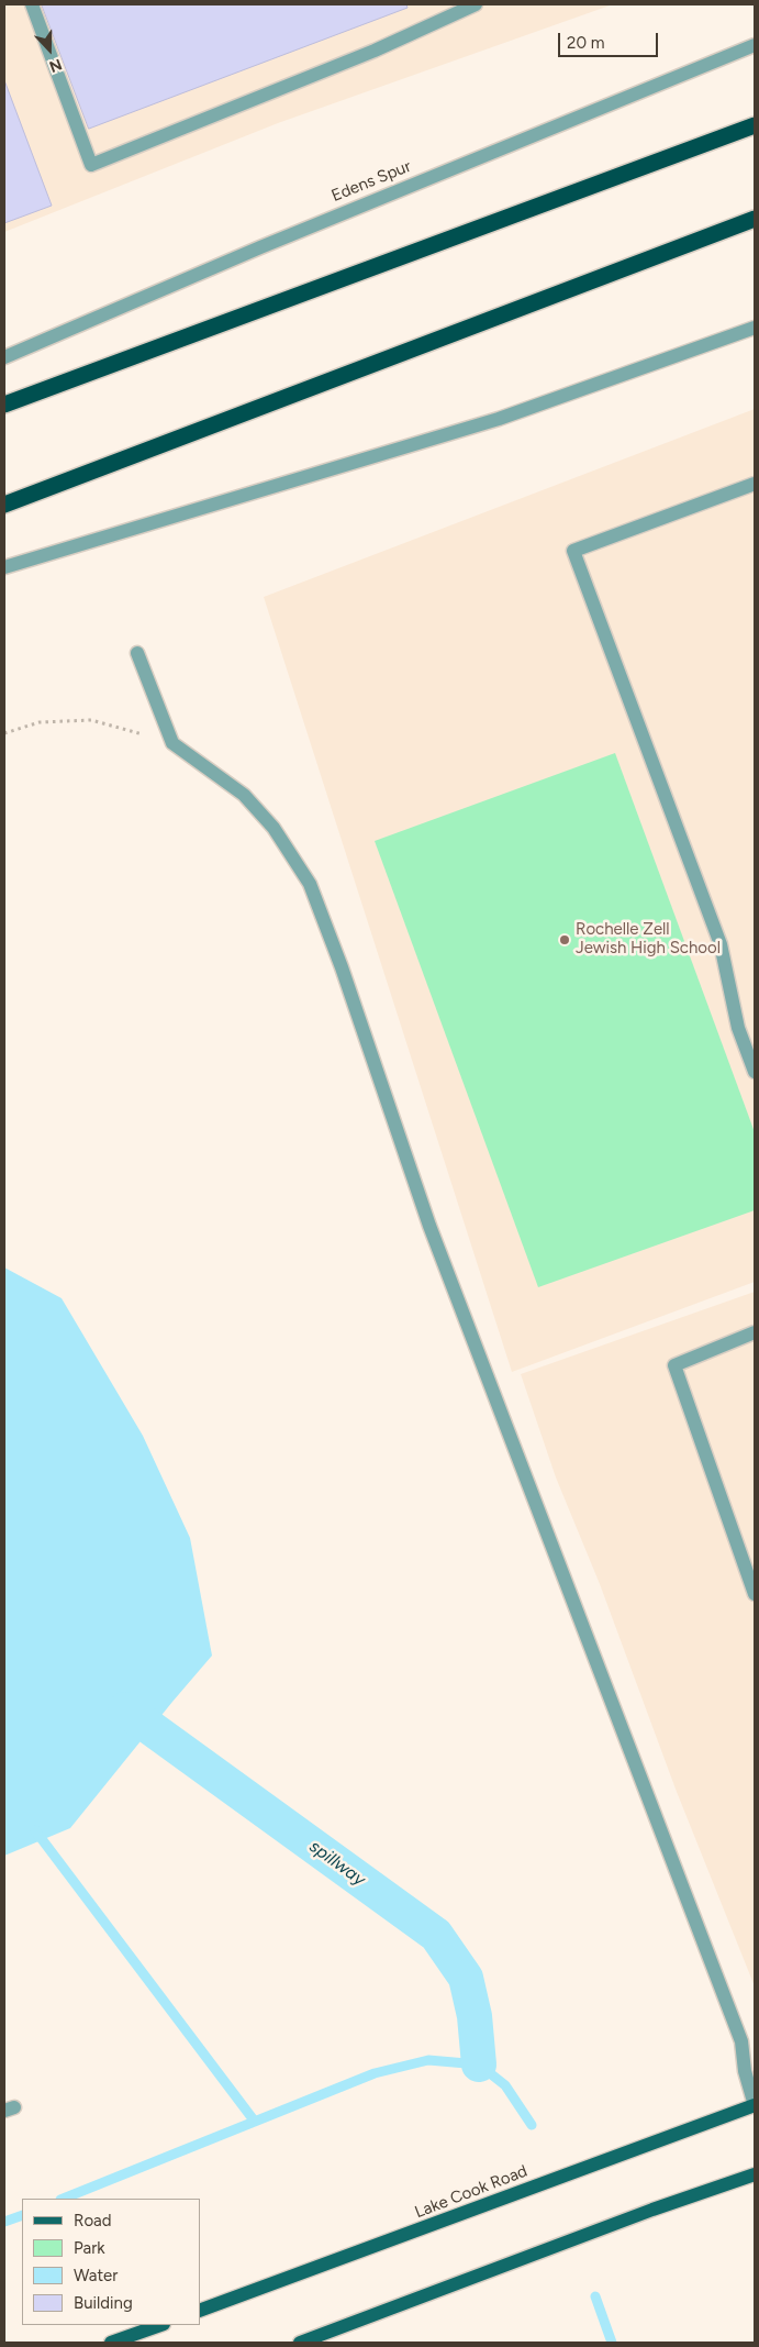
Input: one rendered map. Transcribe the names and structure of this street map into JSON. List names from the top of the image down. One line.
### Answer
{"streets":{"main road":["Lake Cook Road"],"lane":["Edens Spur"]},"water":["spillway"],"places":["Rochelle Zell Jewish High School"],"legend":["Road","Park","Water","Building"],"scale_bar":"20 m","north":"bottom"}
